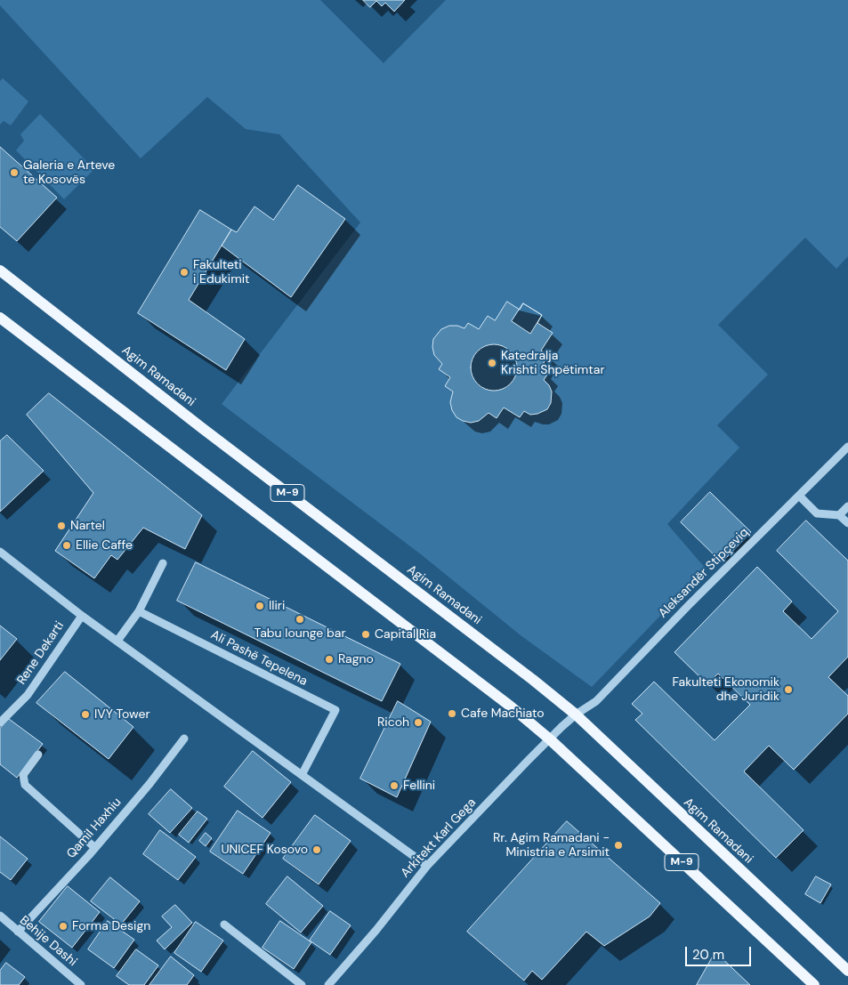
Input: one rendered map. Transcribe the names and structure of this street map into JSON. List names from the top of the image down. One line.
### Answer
{"streets":{"main road":["Agim Ramadani","M-9"],"street":["Aleksandër Stipçeviq","Rene Dekarti","Ali Pashë Tepelena","Qamil Haxhiu","Arkitekt Karl Gega","Behije Dashi"]},"crossings":[["Agim Ramadani","Aleksandër Stipçeviq"],["Agim Ramadani","Arkitekt Karl Gega"],["M-9","Arkitekt Karl Gega"],["Aleksandër Stipçeviq","Arkitekt Karl Gega"],["Qamil Haxhiu","Behije Dashi"]],"places":["Galeria e Arteve te Kosovës","Fakulteti i Edukimit","Katedralja Krishti Shpëtimtar","Nartel","Ellie Caffe","Iliri","Tabu lounge bar","Capital Ria","Ragno","Fakulteti Ekonomik dhe Juridik","Cafe Machiato","IVY Tower","Ricoh","Fellini","Rr. Agim Ramadani - Ministria e Arsimit","UNICEF Kosovo","Forma Design"],"scale_bar":"20 m"}
